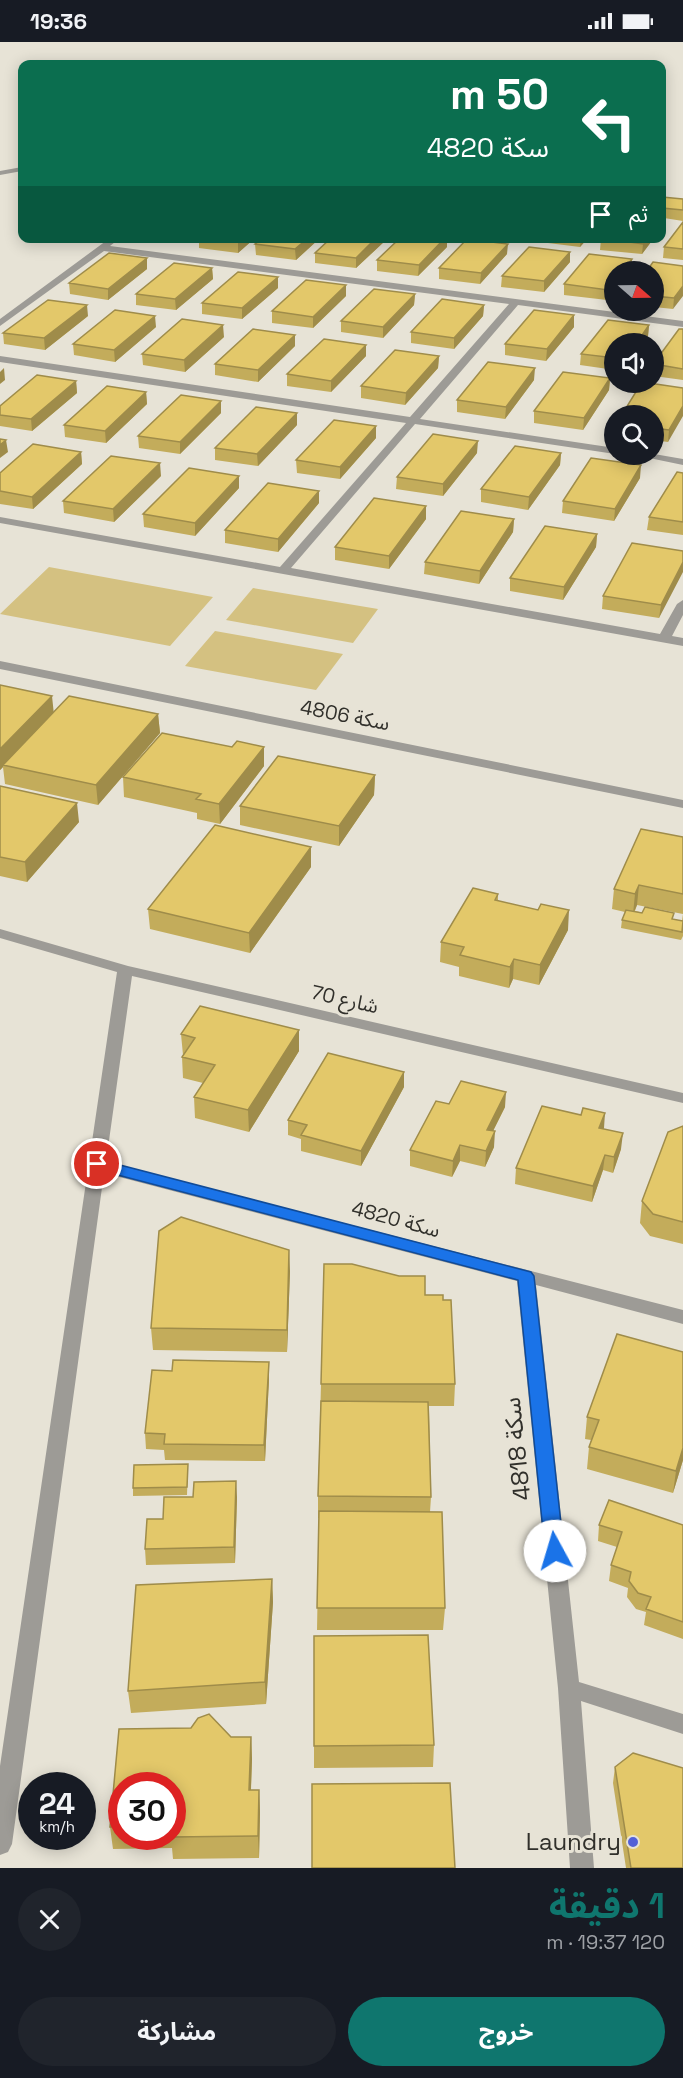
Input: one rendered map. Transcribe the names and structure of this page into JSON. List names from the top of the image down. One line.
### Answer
{"streets":{"street":["سكة 4806","شارع 70","سكة 4820","سكة 4818"]},"crossings":[["سكة 4820","سكة 4818"]],"places":["Laundry"],"north":"right","page":{"status":"19:36","turn":["50 m","سكة 4820"],"then":"ثم","speed":"24 km/h","limit":"30","heading":["1 دقيقة","120 m · 19:37"],"buttons":["خروج","مشاركة"]}}
